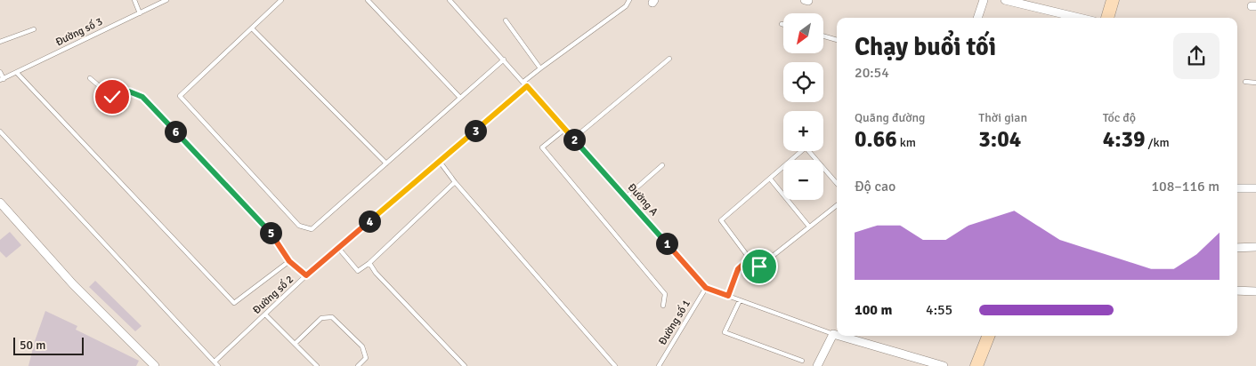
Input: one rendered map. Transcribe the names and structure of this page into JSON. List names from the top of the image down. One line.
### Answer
{"streets":{"street":["Đường A"],"lane":["Đường số 3","Đường số 2","Đường số 1"]},"crossings":[["Đường A","Đường số 2"],["Đường A","Đường số 1"]],"scale_bar":"50 m","north":"bottom left","page":{"map_buttons":["+","−"],"heading":["Chạy buổi tối","20:54"],"stats":[["Quãng đường","0.66 km"],["Thời gian","3:04"],["Tốc độ","4:39 /km"]],"pins":["3","6","2","4","5","1"],"chart":["Độ cao","108–116 m"],"list":[{"name":"100 m","note":"4:55"}],"scale":"50 m"}}
